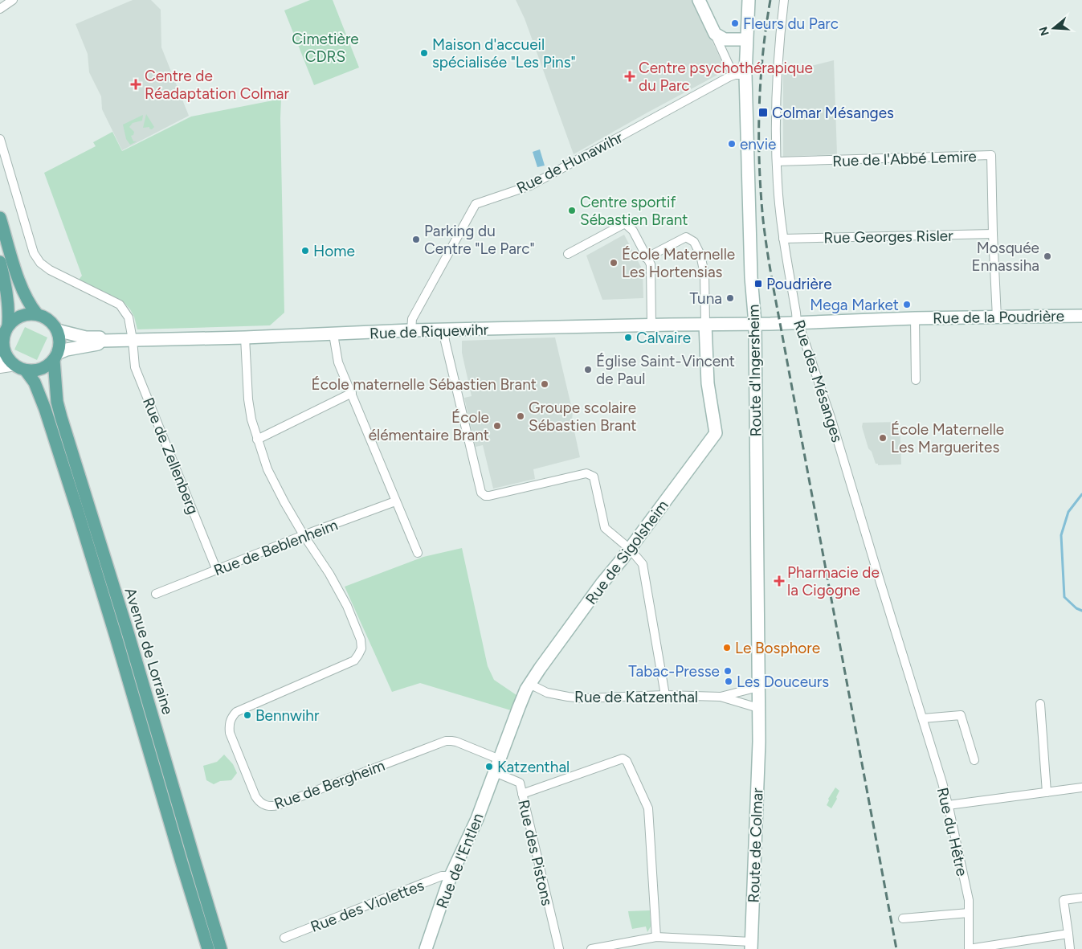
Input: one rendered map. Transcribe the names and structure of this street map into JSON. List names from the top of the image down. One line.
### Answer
{"streets":{"main road":["Avenue de Lorraine"],"street":["Rue de l'Abbé Lemire","Rue de Hunawihr","Rue Georges Risler","Rue de la Poudrière","Rue de Riquewihr","Route d'Ingersheim","Rue des Mésanges","Rue de Zellenberg","Rue de Beblenheim","Rue de Sigolsheim","Rue de Katzenthal","Rue de Bergheim","Rue du Hêtre","Route de Colmar","Rue des Pistons","Rue de l'Entlen","Rue des Violettes"]},"crossings":[["Rue de l'Abbé Lemire","Rue Georges Risler"],["Rue de l'Abbé Lemire","Rue de la Poudrière"],["Rue de l'Abbé Lemire","Rue des Mésanges"],["Rue de Hunawihr","Rue de Riquewihr"],["Rue de Hunawihr","Route d'Ingersheim"],["Rue Georges Risler","Rue des Mésanges"],["Rue de la Poudrière","Rue de Riquewihr"],["Rue de la Poudrière","Route d'Ingersheim"],["Rue de la Poudrière","Rue des Mésanges"],["Rue de Riquewihr","Route d'Ingersheim"],["Rue de Riquewihr","Rue de Zellenberg"],["Rue de Riquewihr","Rue de Sigolsheim"],["Rue de Riquewihr","Avenue de Lorraine"],["Route d'Ingersheim","Rue de Katzenthal"],["Route d'Ingersheim","Route de Colmar"],["Rue des Mésanges","Rue du Hêtre"],["Rue de Zellenberg","Rue de Beblenheim"],["Rue de Beblenheim","Rue de Bergheim"],["Rue de Sigolsheim","Rue de Katzenthal"],["Rue de Sigolsheim","Rue de Bergheim"],["Rue de Sigolsheim","Rue des Pistons"],["Rue de Sigolsheim","Rue de l'Entlen"],["Rue des Pistons","Rue de l'Entlen"],["Rue de l'Entlen","Rue des Violettes"]],"parks":["Cimetière CDRS"],"places":{"other":["Fleurs du Parc","Maison d'accueil spécialisée \"Les Pins\"","envie","Centre sportif Sébastien Brant","Parking du Centre \"Le Parc\"","Home","Mosquée Ennassiha","École Maternelle Les Hortensias","Tuna","Mega Market","Calvaire","Église Saint-Vincent de Paul","École maternelle Sébastien Brant","Groupe scolaire Sébastien Brant","École élémentaire Brant","École Maternelle Les Marguerites","Le Bosphore","Tabac-Presse","Les Douceurs","Bennwihr","Katzenthal"],"health":["Centre psychothérapique du Parc","Centre de Réadaptation Colmar","Pharmacie de la Cigogne"],"transit":["Colmar Mésanges","Poudrière"]},"north":"left"}
